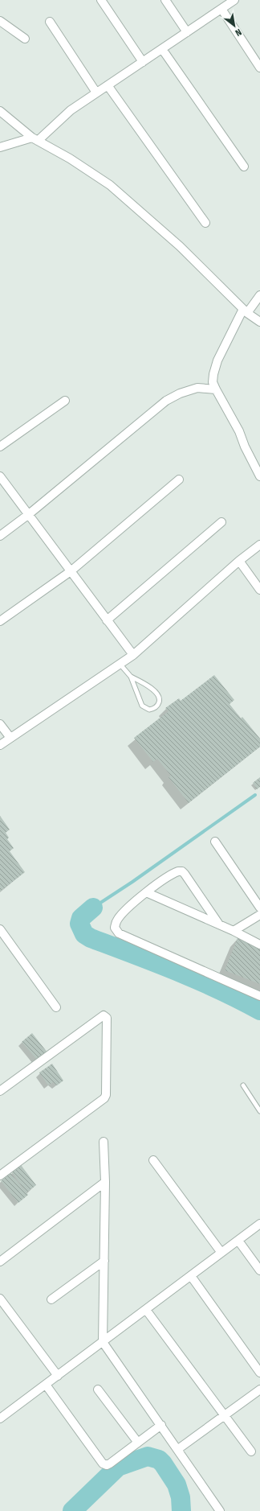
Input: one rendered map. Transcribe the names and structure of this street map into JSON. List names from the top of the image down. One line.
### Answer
{"north":"bottom right"}
